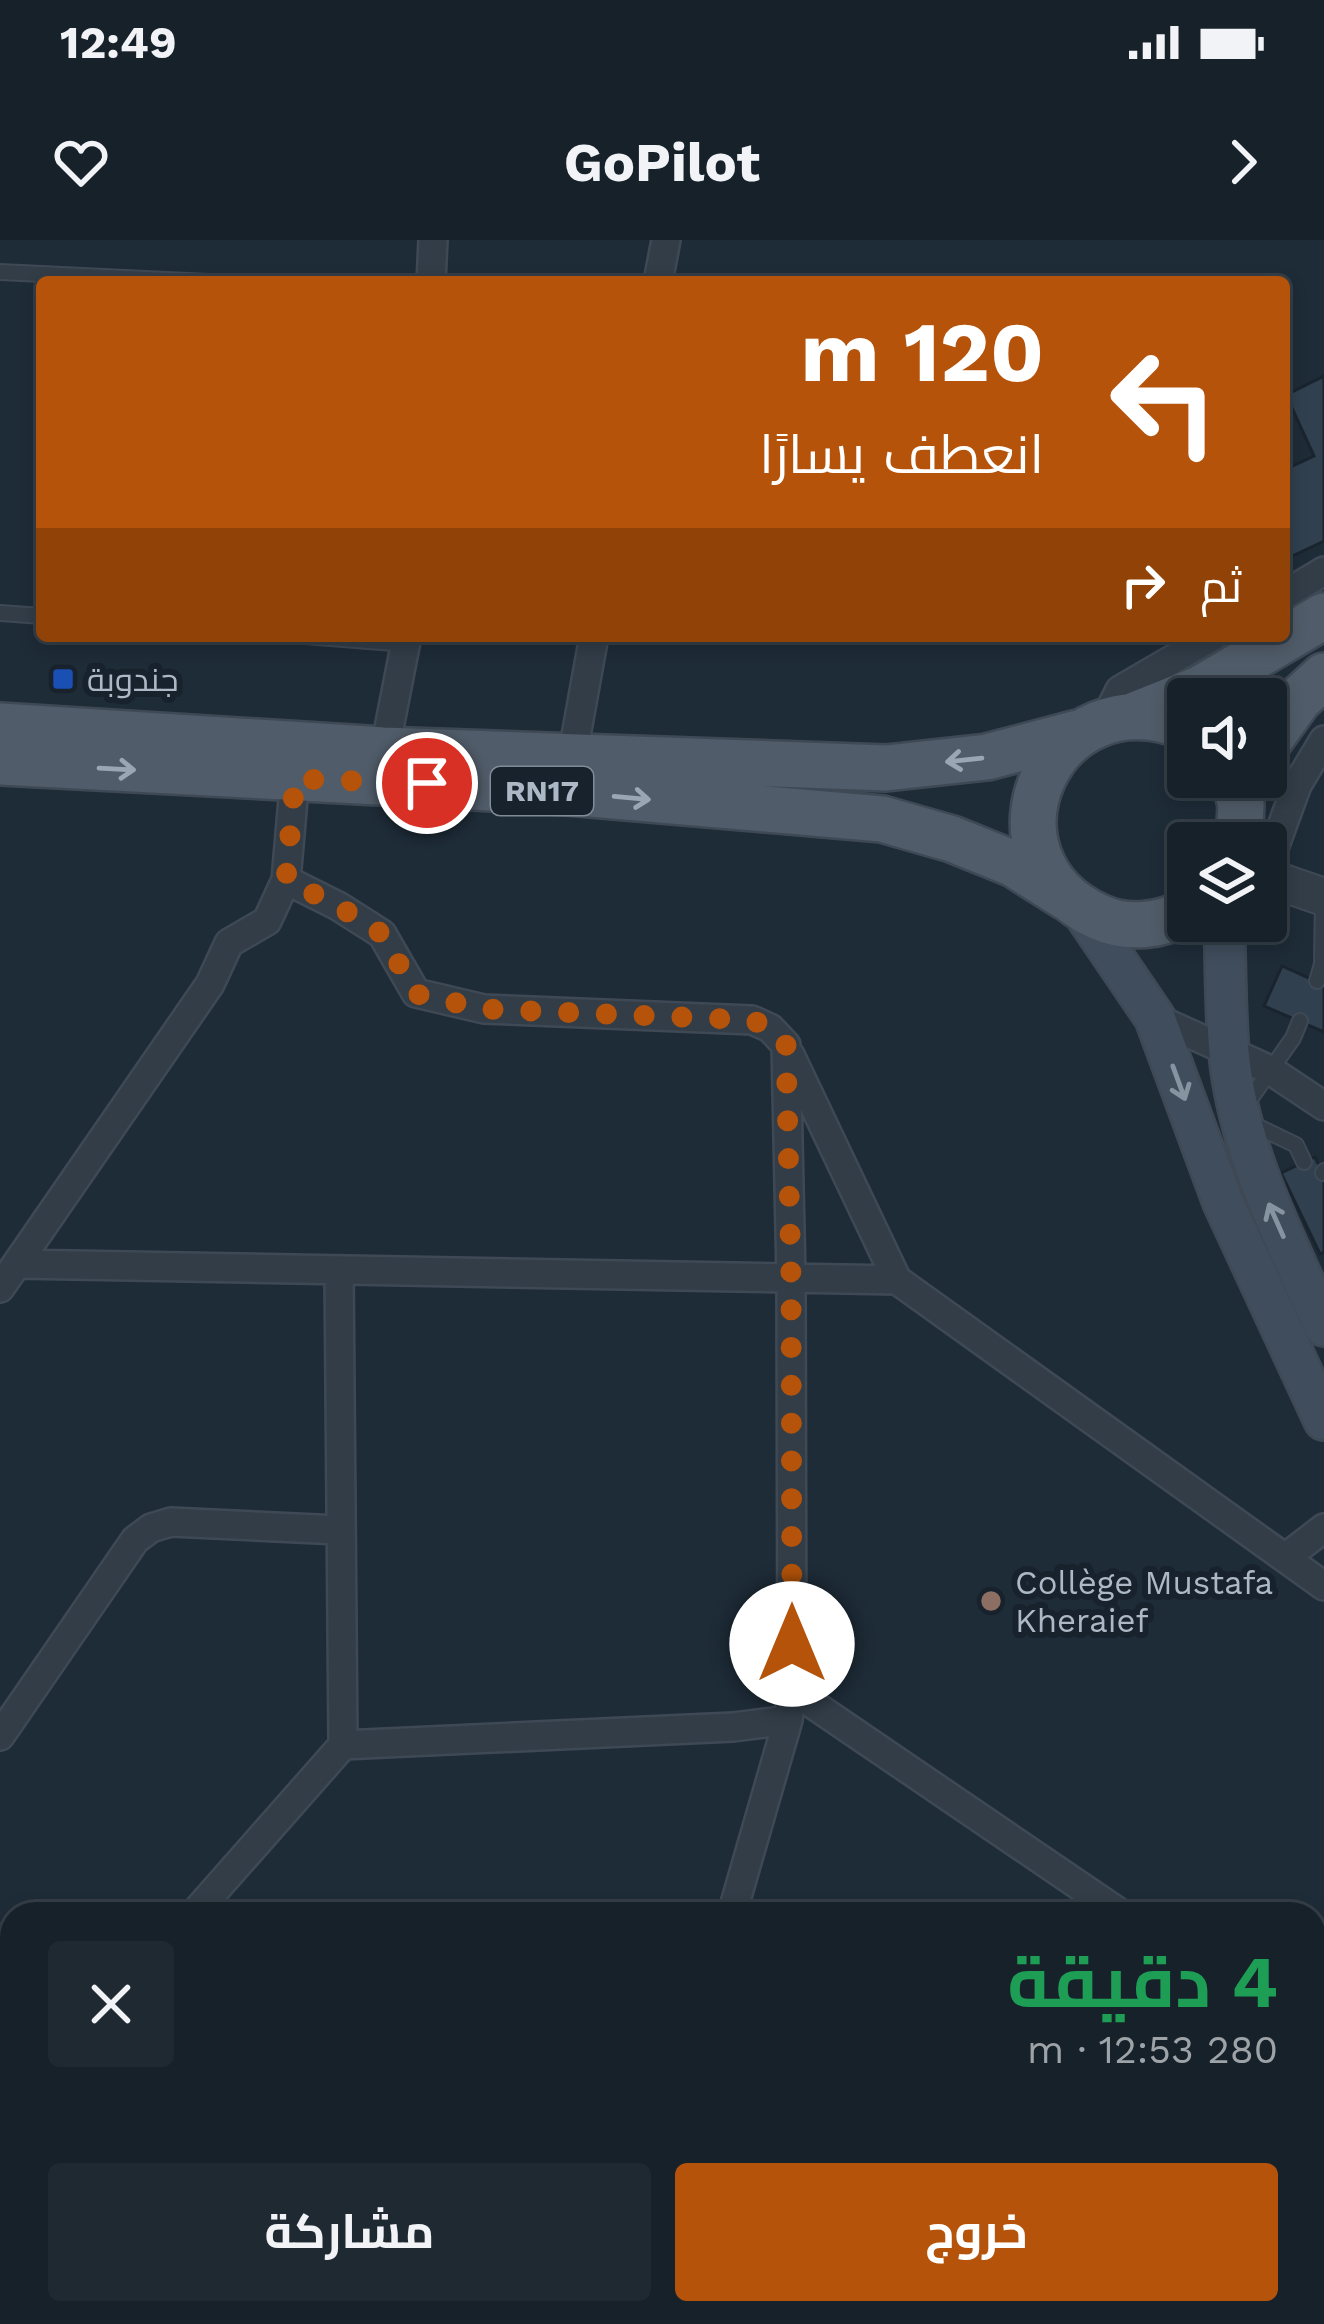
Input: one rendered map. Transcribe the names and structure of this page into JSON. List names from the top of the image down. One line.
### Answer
{"streets":{"main road":["RN17"]},"places":{"transit":["جندوبة"],"other":["Collège Mustafa Kheraief"]},"page":{"status":"12:49","header":"GoPilot","turn":["120 m","انعطف يسارًا"],"then":"ثم","heading":["4 دقيقة","280 m · 12:53"],"buttons":["خروج","مشاركة"]}}
